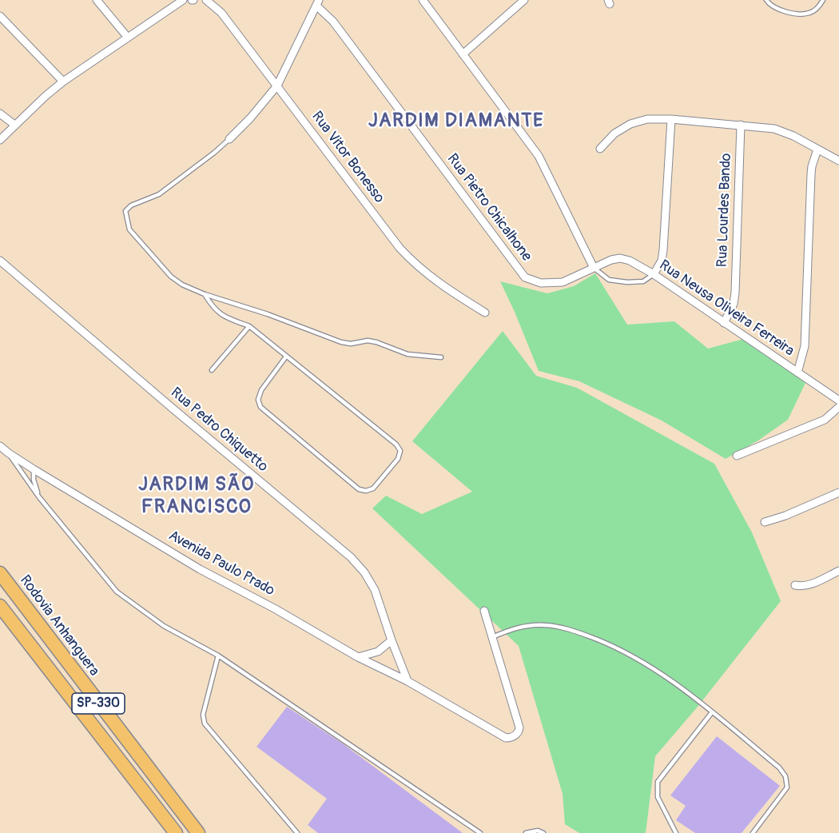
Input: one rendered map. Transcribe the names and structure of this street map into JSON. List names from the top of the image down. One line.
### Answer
{"streets":{"highway":["Rodovia Anhanguera","SP-330"],"street":["Rua Vitor Bonesso","Rua Pietro Chicalhone","Rua Lourdes Bando","Rua Neusa Oliveira Ferreira","Rua Pedro Chiquetto","Avenida Paulo Prado"]},"crossings":[["Rua Pietro Chicalhone","Rua Neusa Oliveira Ferreira"],["Rua Lourdes Bando","Rua Neusa Oliveira Ferreira"],["Rua Pedro Chiquetto","Avenida Paulo Prado"]],"districts":["JARDIM DIAMANTE","JARDIM SÃO FRANCISCO"]}
